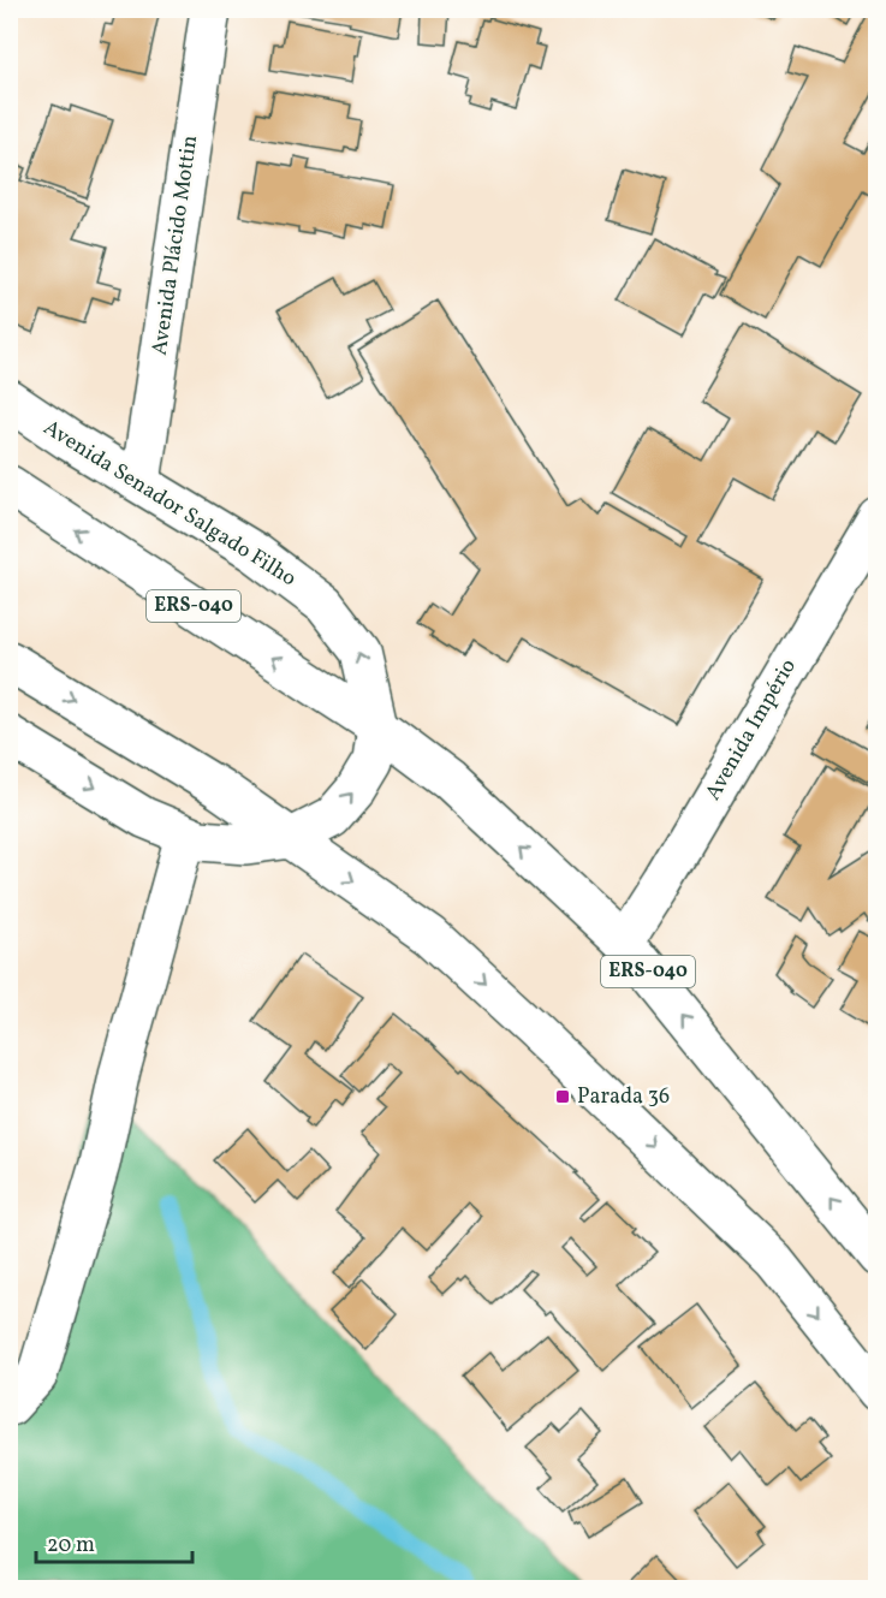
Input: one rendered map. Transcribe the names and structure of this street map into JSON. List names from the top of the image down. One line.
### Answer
{"streets":{"main road":["Avenida Plácido Mottin","Avenida Senador Salgado Filho","ERS-040","Avenida Império"]},"crossings":[["Avenida Plácido Mottin","Avenida Senador Salgado Filho"],["Avenida Senador Salgado Filho","ERS-040"],["ERS-040","Avenida Império"]],"places":{"transit":["Parada 36"]},"scale_bar":"20 m"}
